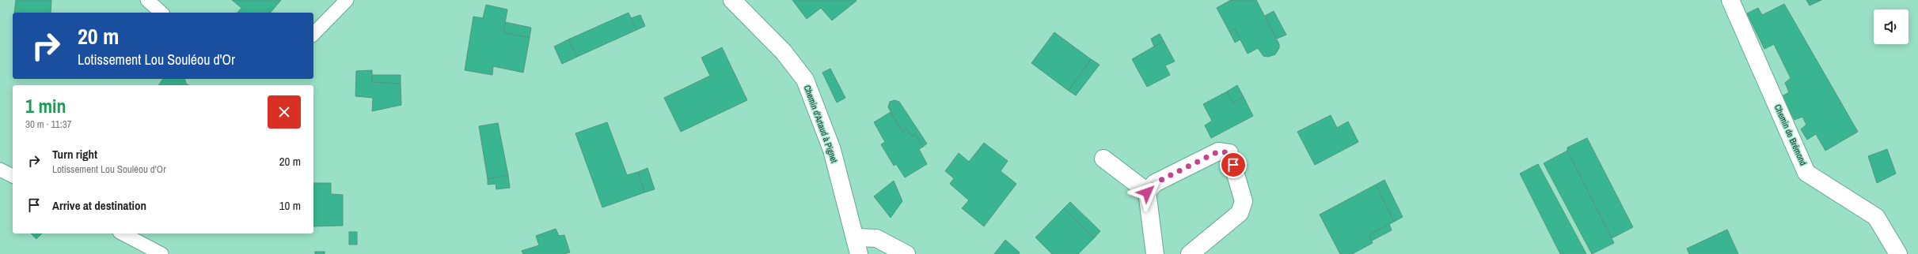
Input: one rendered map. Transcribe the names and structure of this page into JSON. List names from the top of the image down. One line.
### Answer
{"streets":{"street":["Chemin d'Artaud à Pignet","Chemin de Brémond"]},"page":{"turn":["20 m","Lotissement Lou Souléou d'Or"],"heading":["1 min","30 m · 11:37"],"list":[{"name":"Turn right","note":"Lotissement Lou Souléou d'Or","value":"20 m"},{"name":"Arrive at destination","value":"10 m"}]}}
